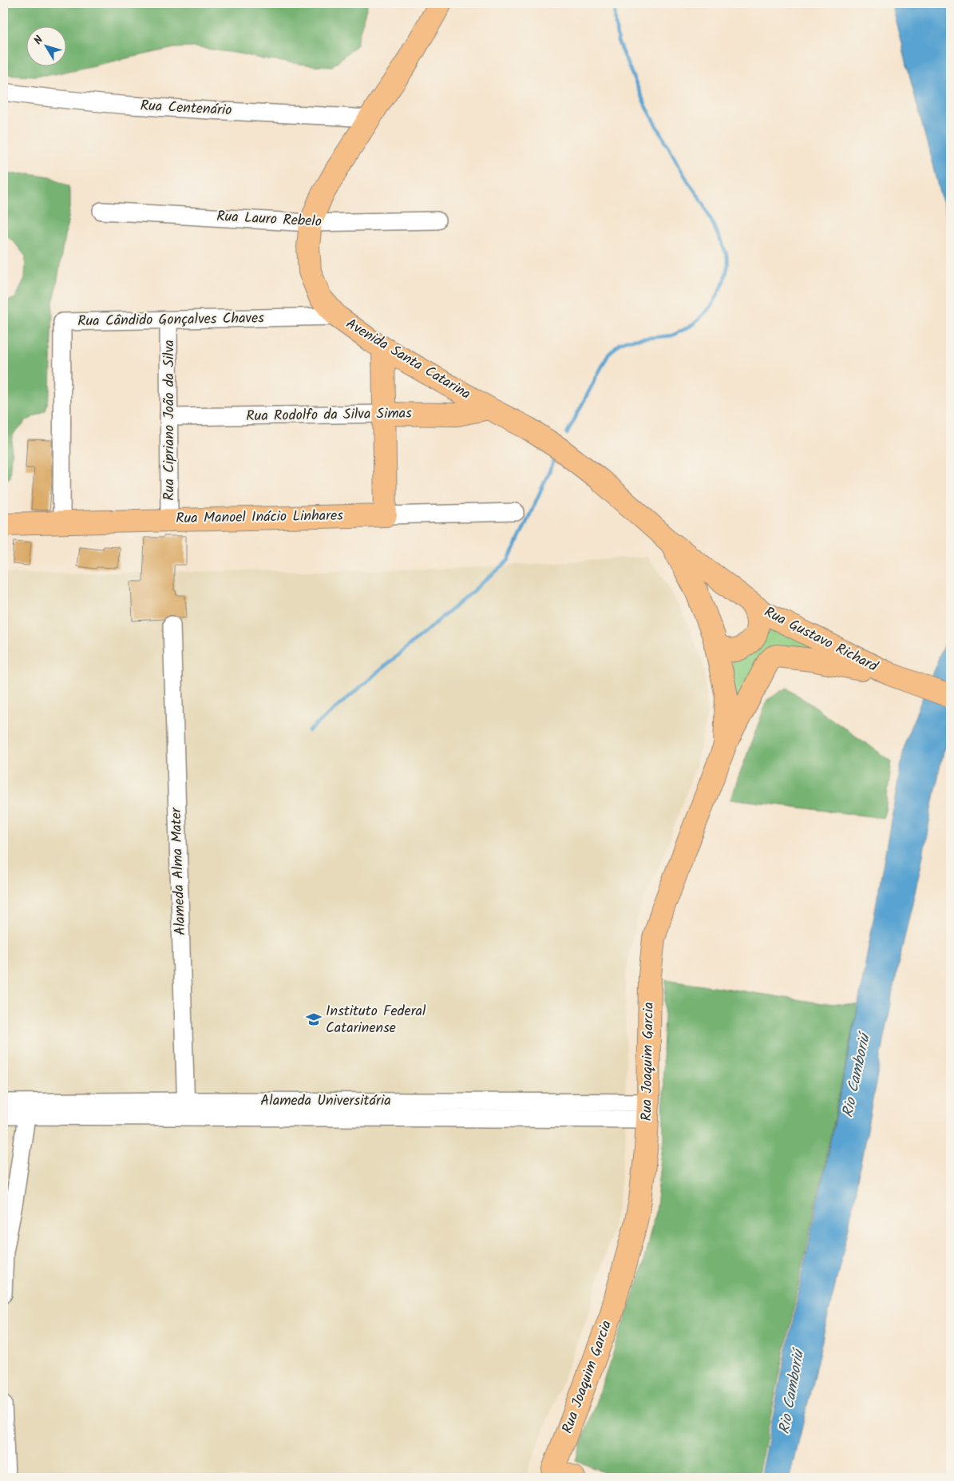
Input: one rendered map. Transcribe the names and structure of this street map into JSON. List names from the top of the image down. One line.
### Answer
{"streets":{"main road":["Avenida Santa Catarina","Rua Rodolfo da Silva Simas","Rua Manoel Inácio Linhares","Rua Gustavo Richard","Rua Joaquim Garcia"],"street":["Rua Centenário","Rua Lauro Rebelo","Rua Cândido Gonçalves Chaves","Rua Cipriano João da Silva","Alameda Alma Mater","Alameda Universitária"]},"crossings":[["Rua Centenário","Avenida Santa Catarina"],["Rua Lauro Rebelo","Avenida Santa Catarina"],["Rua Cândido Gonçalves Chaves","Avenida Santa Catarina"],["Rua Cândido Gonçalves Chaves","Rua Cipriano João da Silva"],["Rua Cândido Gonçalves Chaves","Rua Manoel Inácio Linhares"],["Avenida Santa Catarina","Rua Rodolfo da Silva Simas"],["Avenida Santa Catarina","Rua Gustavo Richard"],["Avenida Santa Catarina","Rua Joaquim Garcia"],["Rua Rodolfo da Silva Simas","Rua Cipriano João da Silva"],["Rua Cipriano João da Silva","Rua Manoel Inácio Linhares"],["Rua Gustavo Richard","Rua Joaquim Garcia"],["Alameda Alma Mater","Alameda Universitária"],["Rua Joaquim Garcia","Alameda Universitária"]],"water":["Rio Camboriú"],"places":{"school or university":["Instituto Federal Catarinense"]},"north":"top left"}
